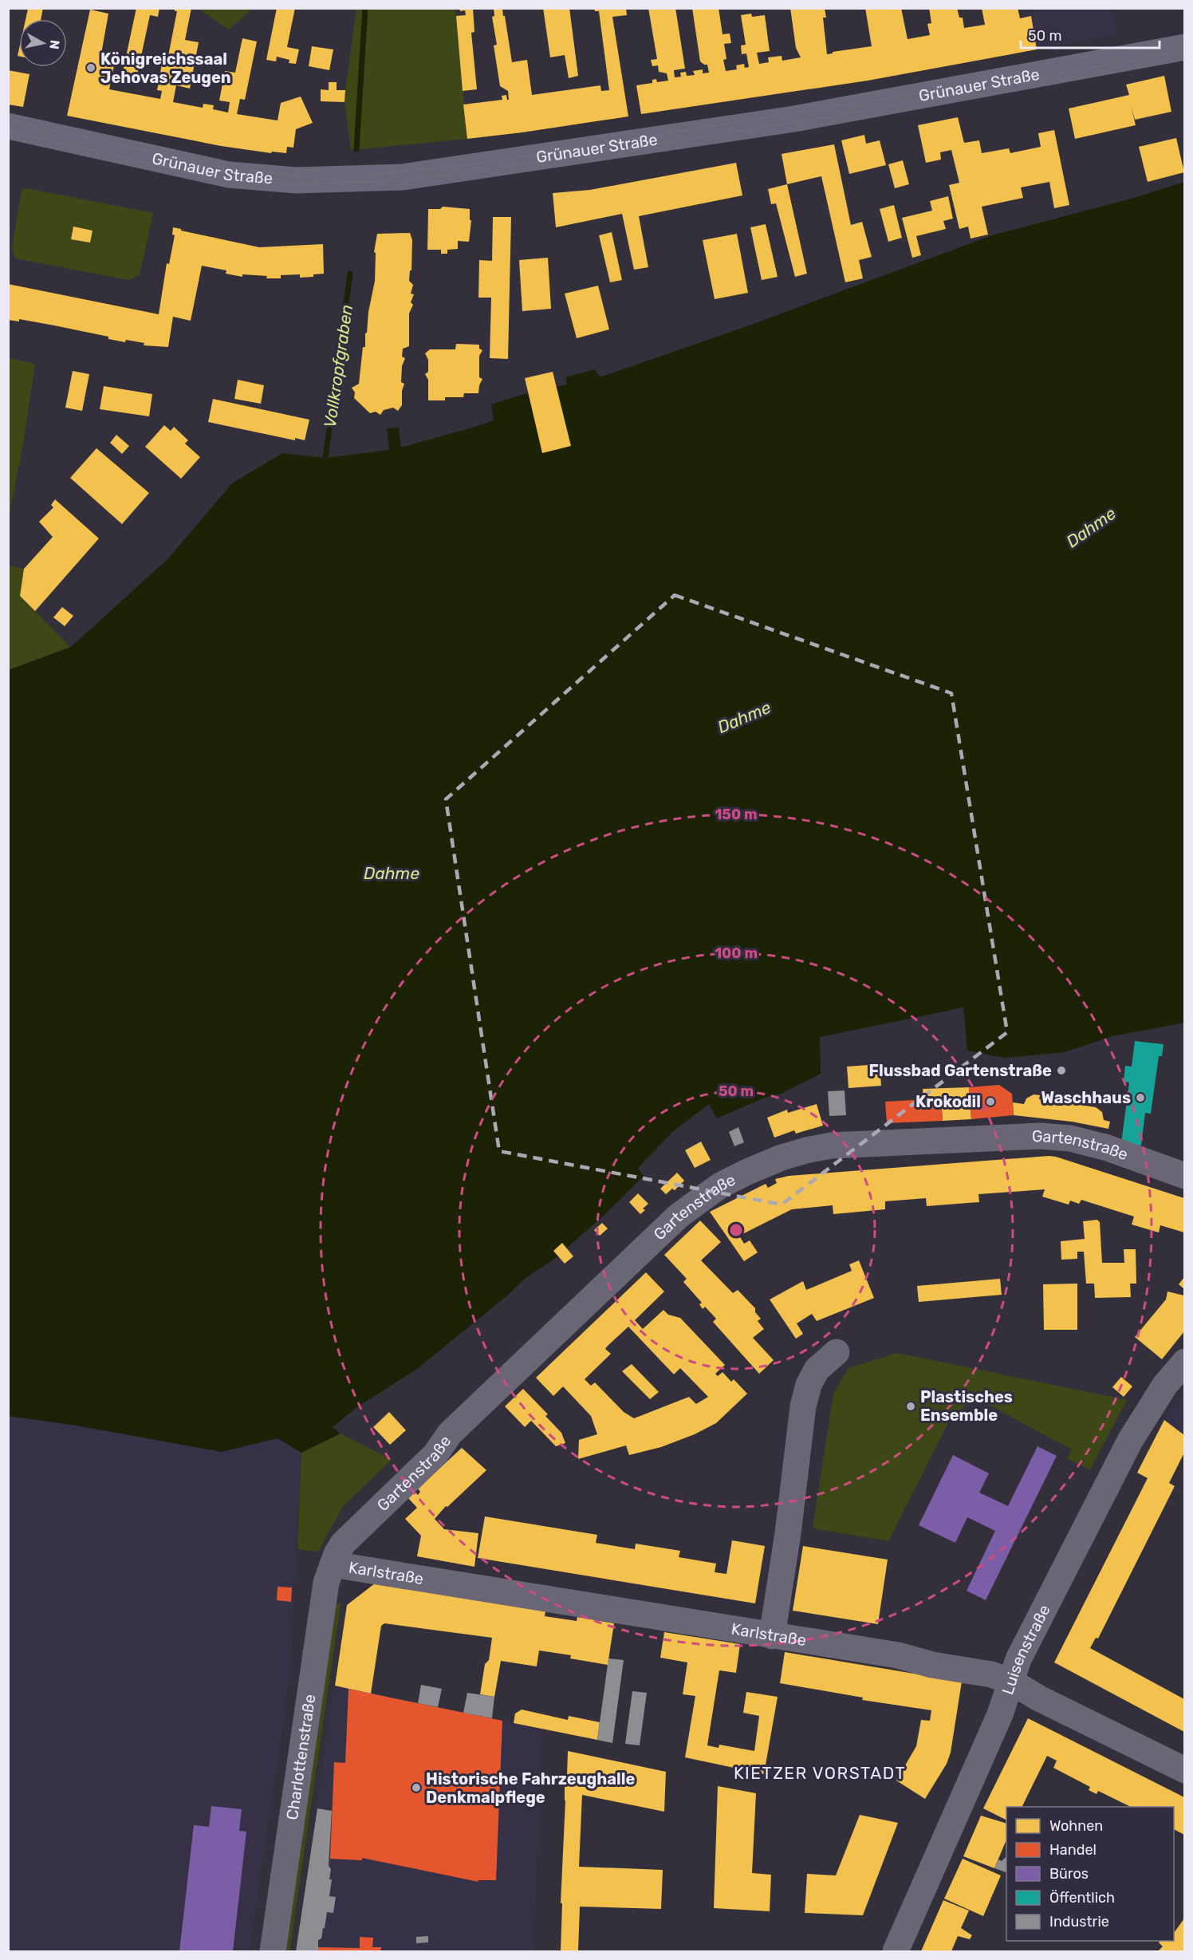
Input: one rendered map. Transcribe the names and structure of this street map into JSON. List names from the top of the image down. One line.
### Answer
{"streets":{"main road":["Grünauer Straße"],"street":["Gartenstraße","Karlstraße","Luisenstraße","Charlottenstraße"]},"crossings":[["Gartenstraße","Karlstraße"],["Gartenstraße","Charlottenstraße"],["Karlstraße","Luisenstraße"],["Karlstraße","Charlottenstraße"]],"districts":["KIETZER VORSTADT"],"water":["Vollkropfgraben","Dahme"],"places":["Königreichssaal Jehovas Zeugen","Flussbad Gartenstraße","Waschhaus","Krokodil","Plastisches Ensemble","Historische Fahrzeughalle Denkmalpflege"],"legend":["Wohnen","Handel","Büros","Öffentlich","Industrie"],"scale_bar":"50 m","north":"right","rings":["150 m","100 m","50 m"]}
